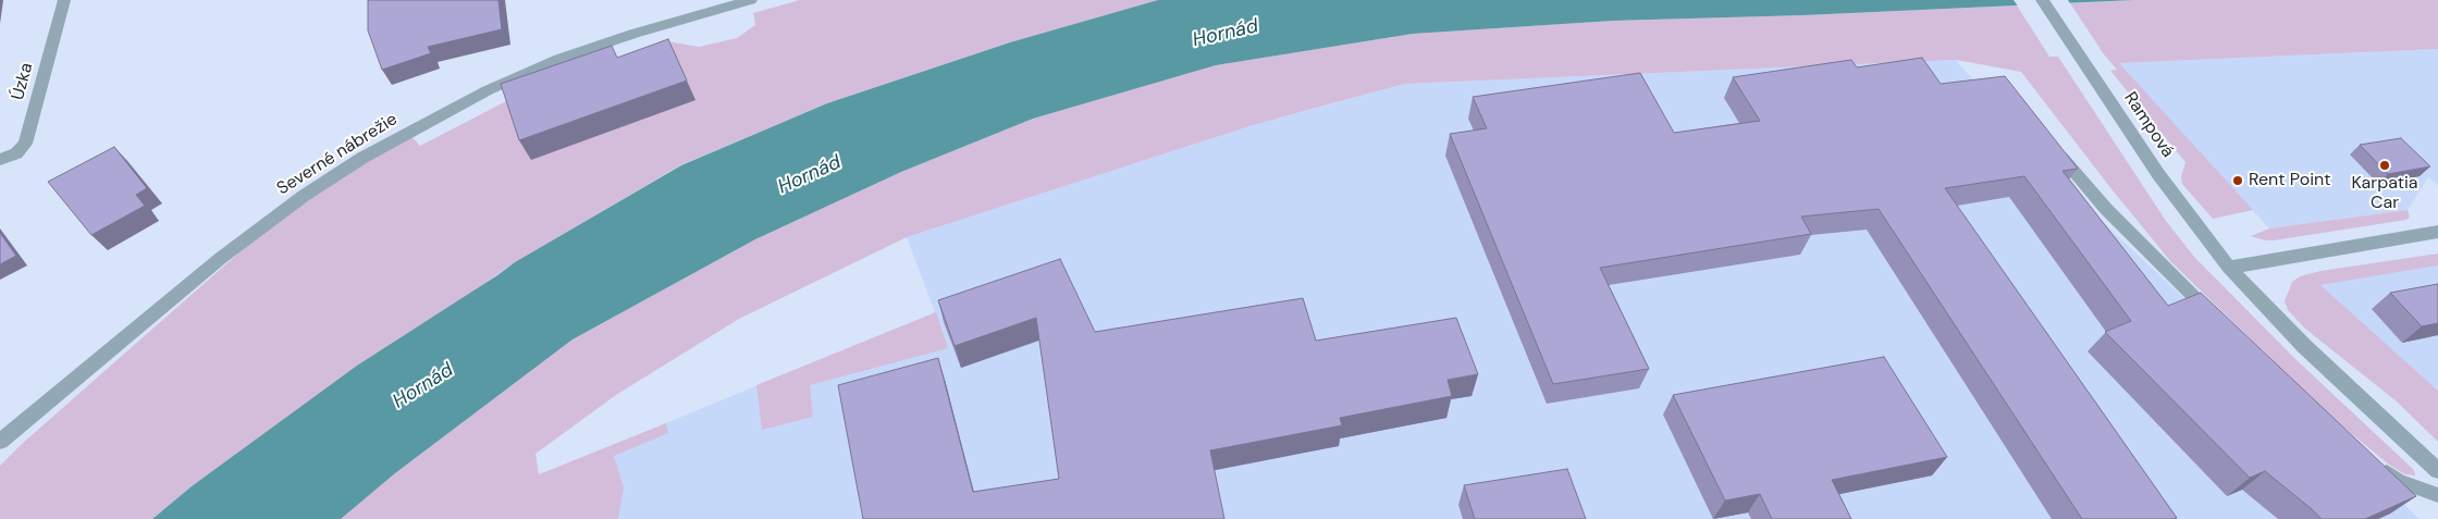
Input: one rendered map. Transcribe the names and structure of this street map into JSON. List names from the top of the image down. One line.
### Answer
{"streets":{"street":["Úzka","Rampová","Severné nábrežie"]},"water":["Hornád"],"places":["Karpatia Car","Rent Point"]}
